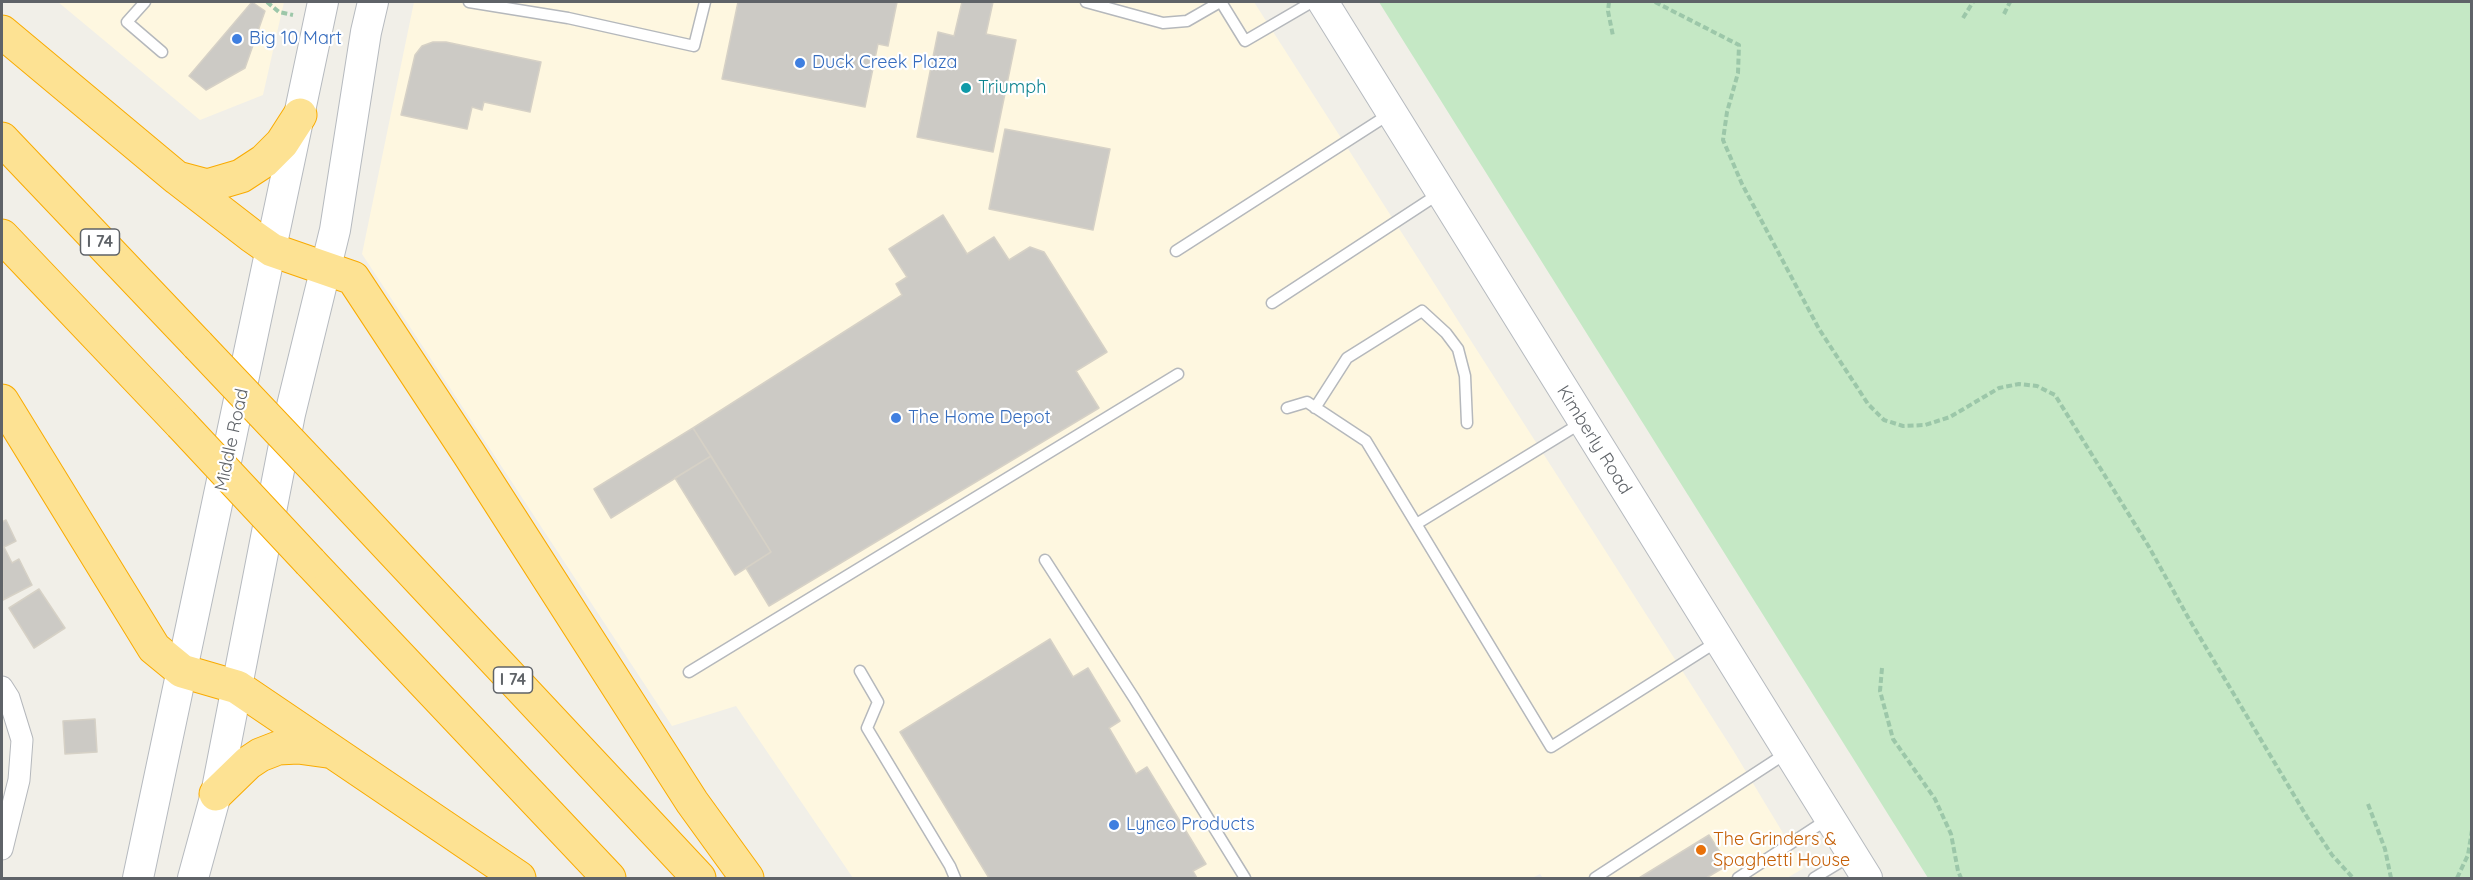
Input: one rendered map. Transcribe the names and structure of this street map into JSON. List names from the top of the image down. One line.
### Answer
{"streets":{"highway":["I 74"],"main road":["Middle Road","Kimberly Road"]},"places":["Big 10 Mart","Duck Creek Plaza","Triumph","The Home Depot","Lynco Products","The Grinders & Spaghetti House"]}
